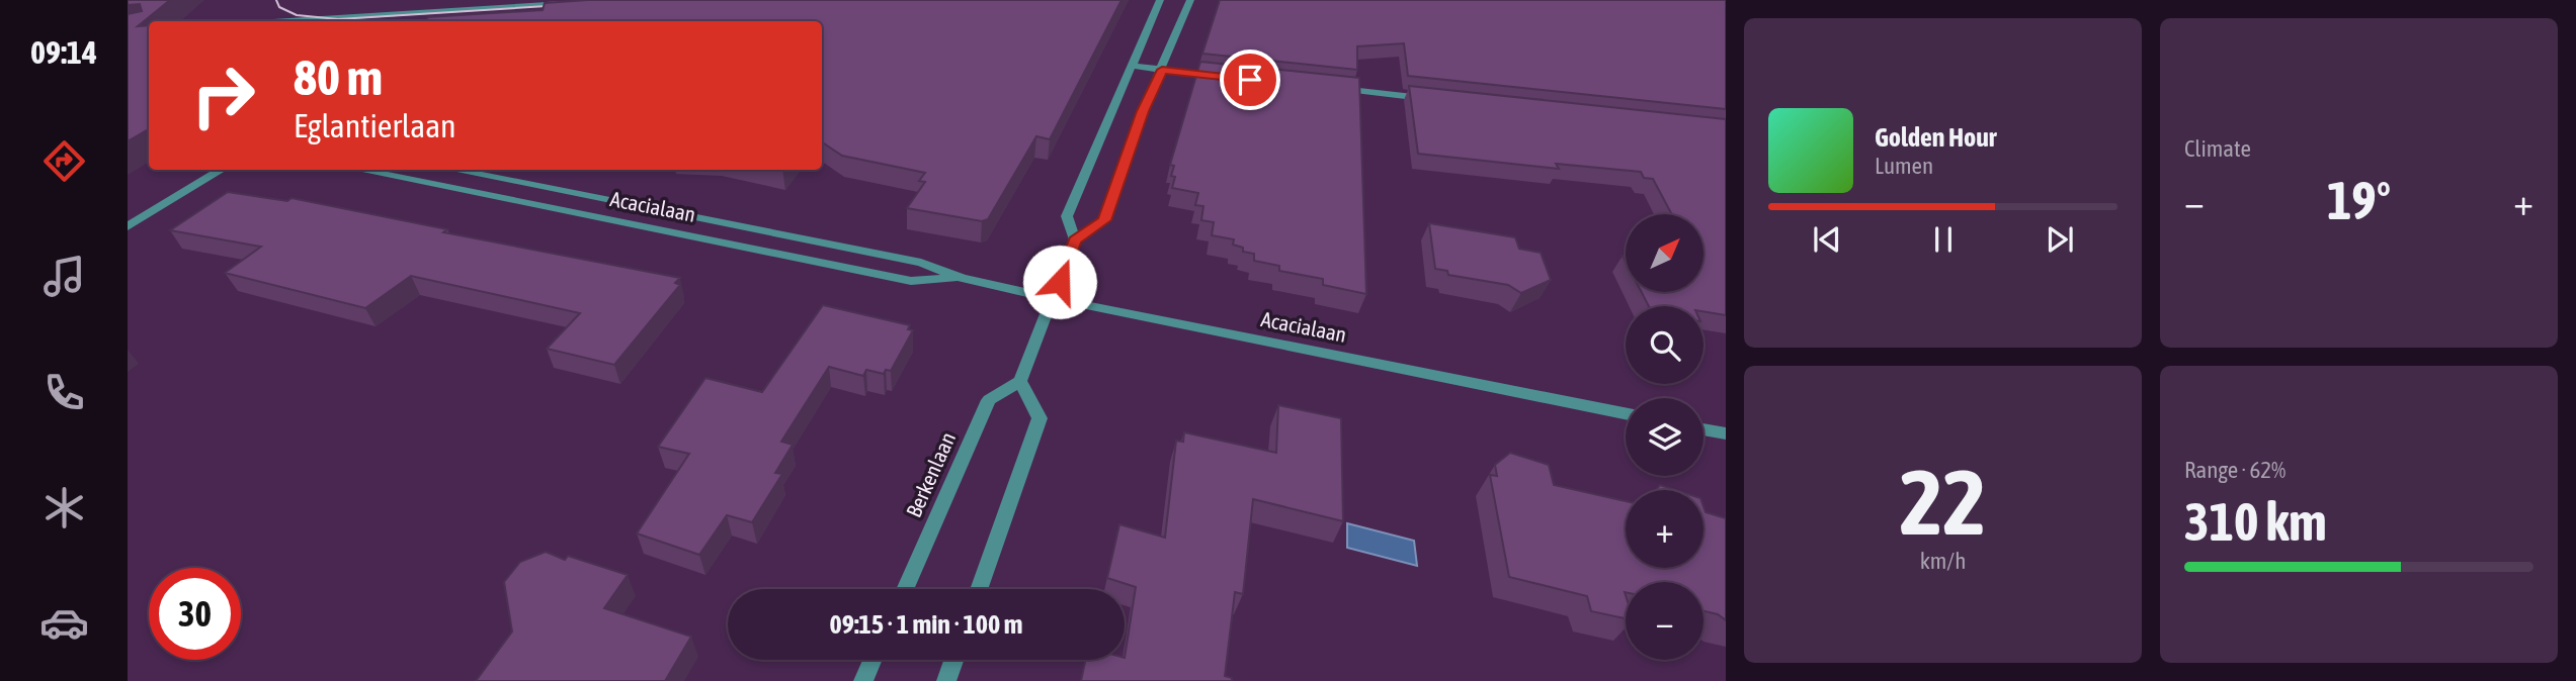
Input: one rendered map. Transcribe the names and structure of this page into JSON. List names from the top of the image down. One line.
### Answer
{"streets":{"street":["Acacialaan","Berkenlaan"]},"north":"top right","page":{"tabs":"09:14","tile":["Climate",["22","km/h"],["Range · 62%","310 km"]],"turn":["80 m","Eglantierlaan"],"song":["Golden Hour","Lumen"],"heat":["−","19°","+"],"map_buttons":["+","−"],"limit":"30","trip":"09:15 · 1 min · 100 m"}}
